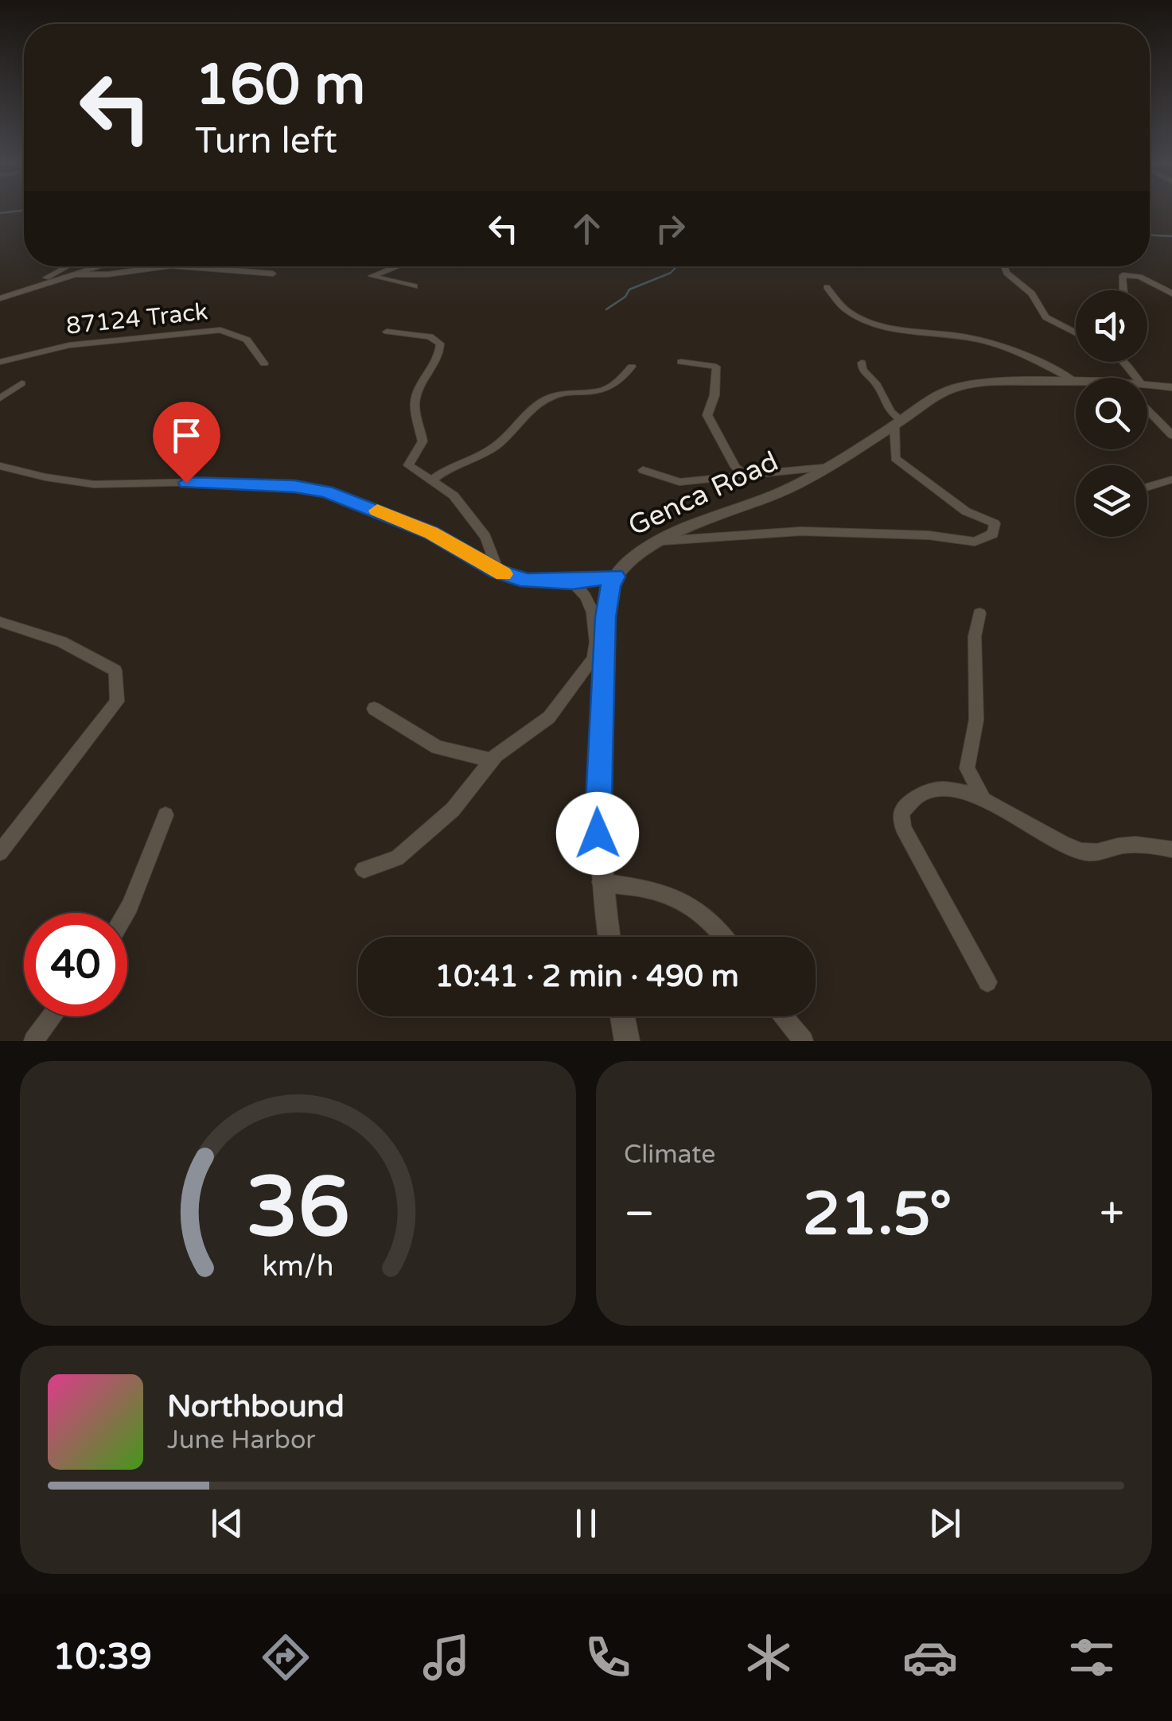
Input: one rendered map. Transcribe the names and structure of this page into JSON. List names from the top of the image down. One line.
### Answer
{"streets":{"street":["87124 Track","Genca Road"]},"page":{"turn":["160 m","Turn left"],"limit":"40","trip":"10:41 · 2 min · 490 m","tile":"Climate","heat":["−","21.5°","+"],"song":["Northbound","June Harbor"],"tabs":"10:39","gauge":["36","km/h"]}}
